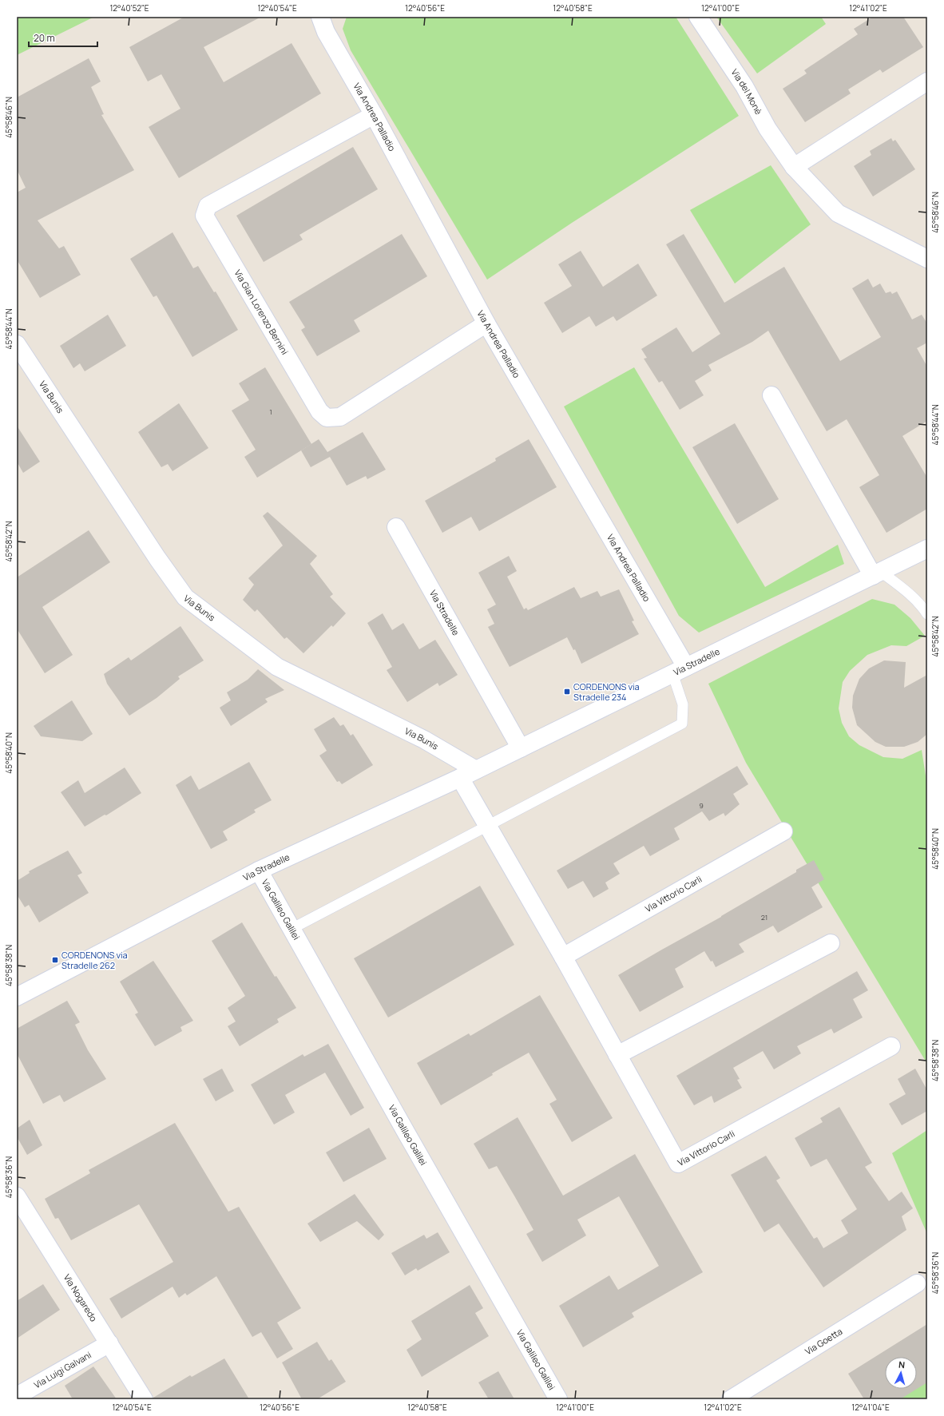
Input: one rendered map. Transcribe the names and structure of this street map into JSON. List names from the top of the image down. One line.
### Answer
{"streets":{"street":["Via del Monè","Via Andrea Palladio","Via Gian Lorenzo Bernini","Via Bunis","Via Stradelle","Via Vittorio Carli","Via Galileo Galilei","Via Nogaredo","Via Goetta","Via Luigi Galvani"]},"crossings":[["Via Andrea Palladio","Via Gian Lorenzo Bernini"],["Via Andrea Palladio","Via Stradelle"],["Via Bunis","Via Stradelle"],["Via Stradelle","Via Vittorio Carli"],["Via Stradelle","Via Galileo Galilei"],["Via Nogaredo","Via Luigi Galvani"]],"places":{"transit":["CORDENONS via Stradelle 234","CORDENONS via Stradelle 262"]},"house_numbers":["1","9","21"],"scale_bar":"20 m","north":"top","coordinates":["12°40'52\"E","12°40'54\"E","12°40'56\"E","12°40'58\"E","12°41'00\"E","12°41'02\"E","45°58'46\"N","45°58'44\"N","45°58'42\"N","45°58'40\"N","45°58'38\"N","45°58'36\"N","12°41'04\"E"]}
